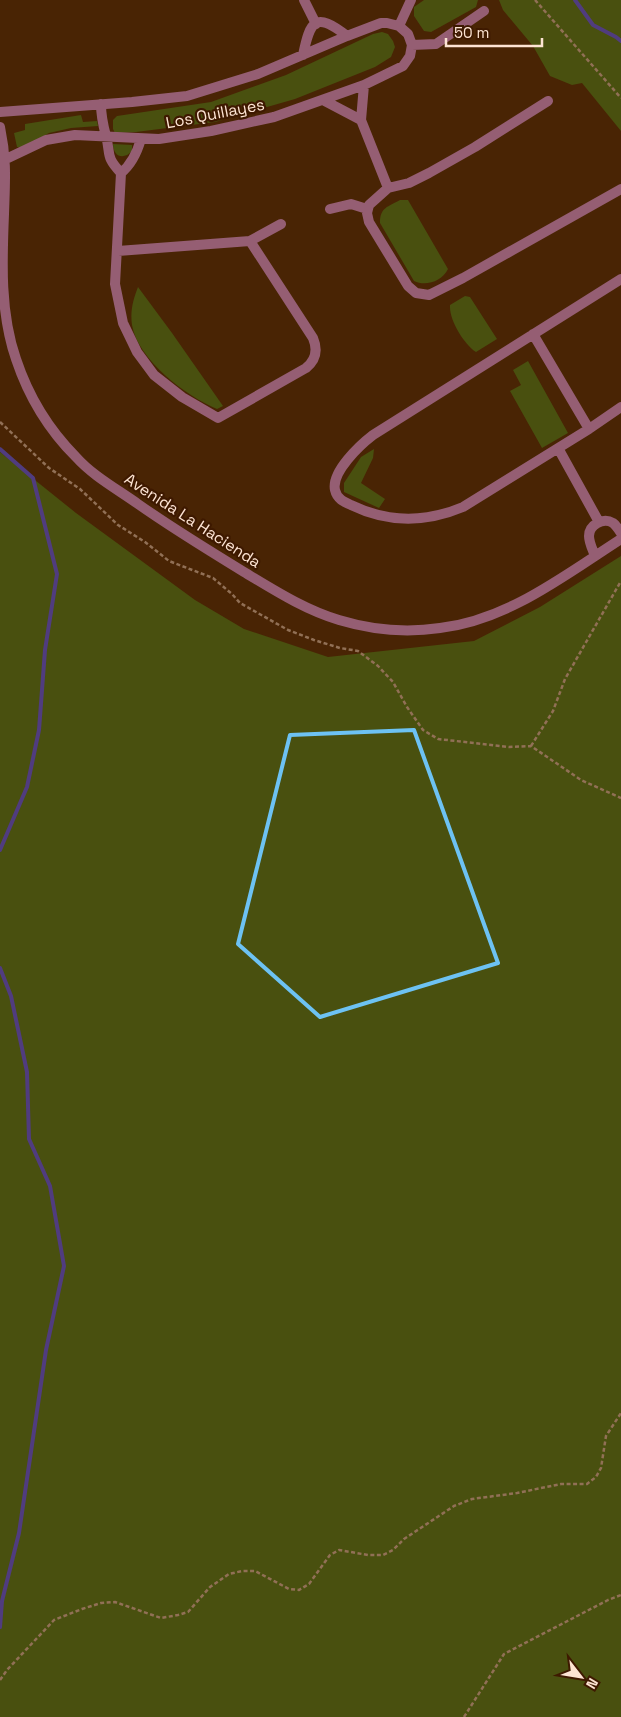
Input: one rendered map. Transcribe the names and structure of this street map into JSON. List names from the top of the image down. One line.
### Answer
{"streets":{"street":["Los Quillayes","Avenida La Hacienda"]},"crossings":[["Los Quillayes","Avenida La Hacienda"]],"scale_bar":"50 m","north":"bottom right"}
